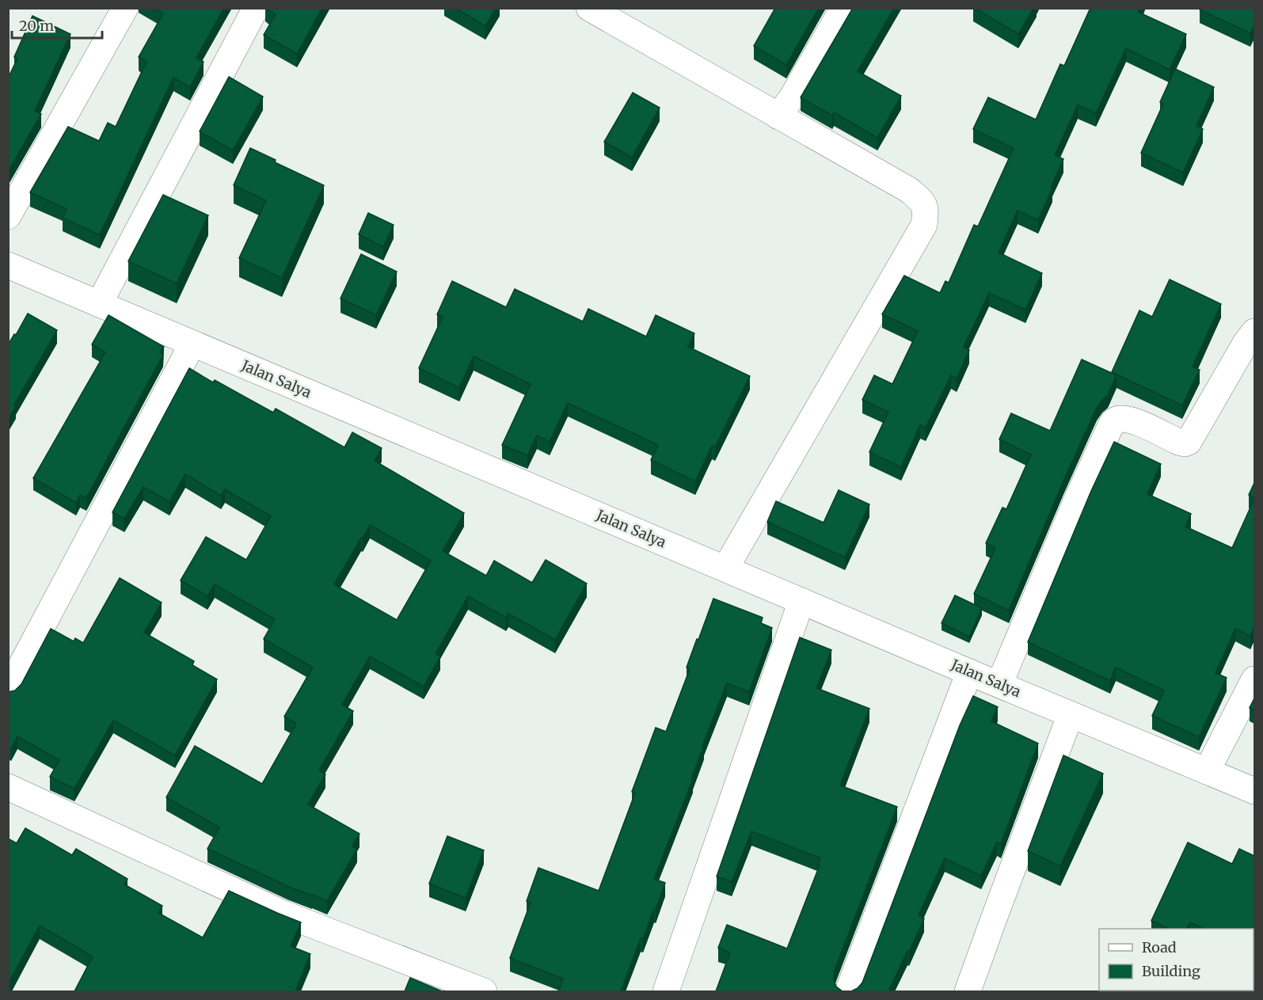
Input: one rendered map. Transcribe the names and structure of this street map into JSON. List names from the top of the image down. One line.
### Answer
{"streets":{"street":["Jalan Salya"]},"legend":["Road","Building"],"scale_bar":"20 m"}
